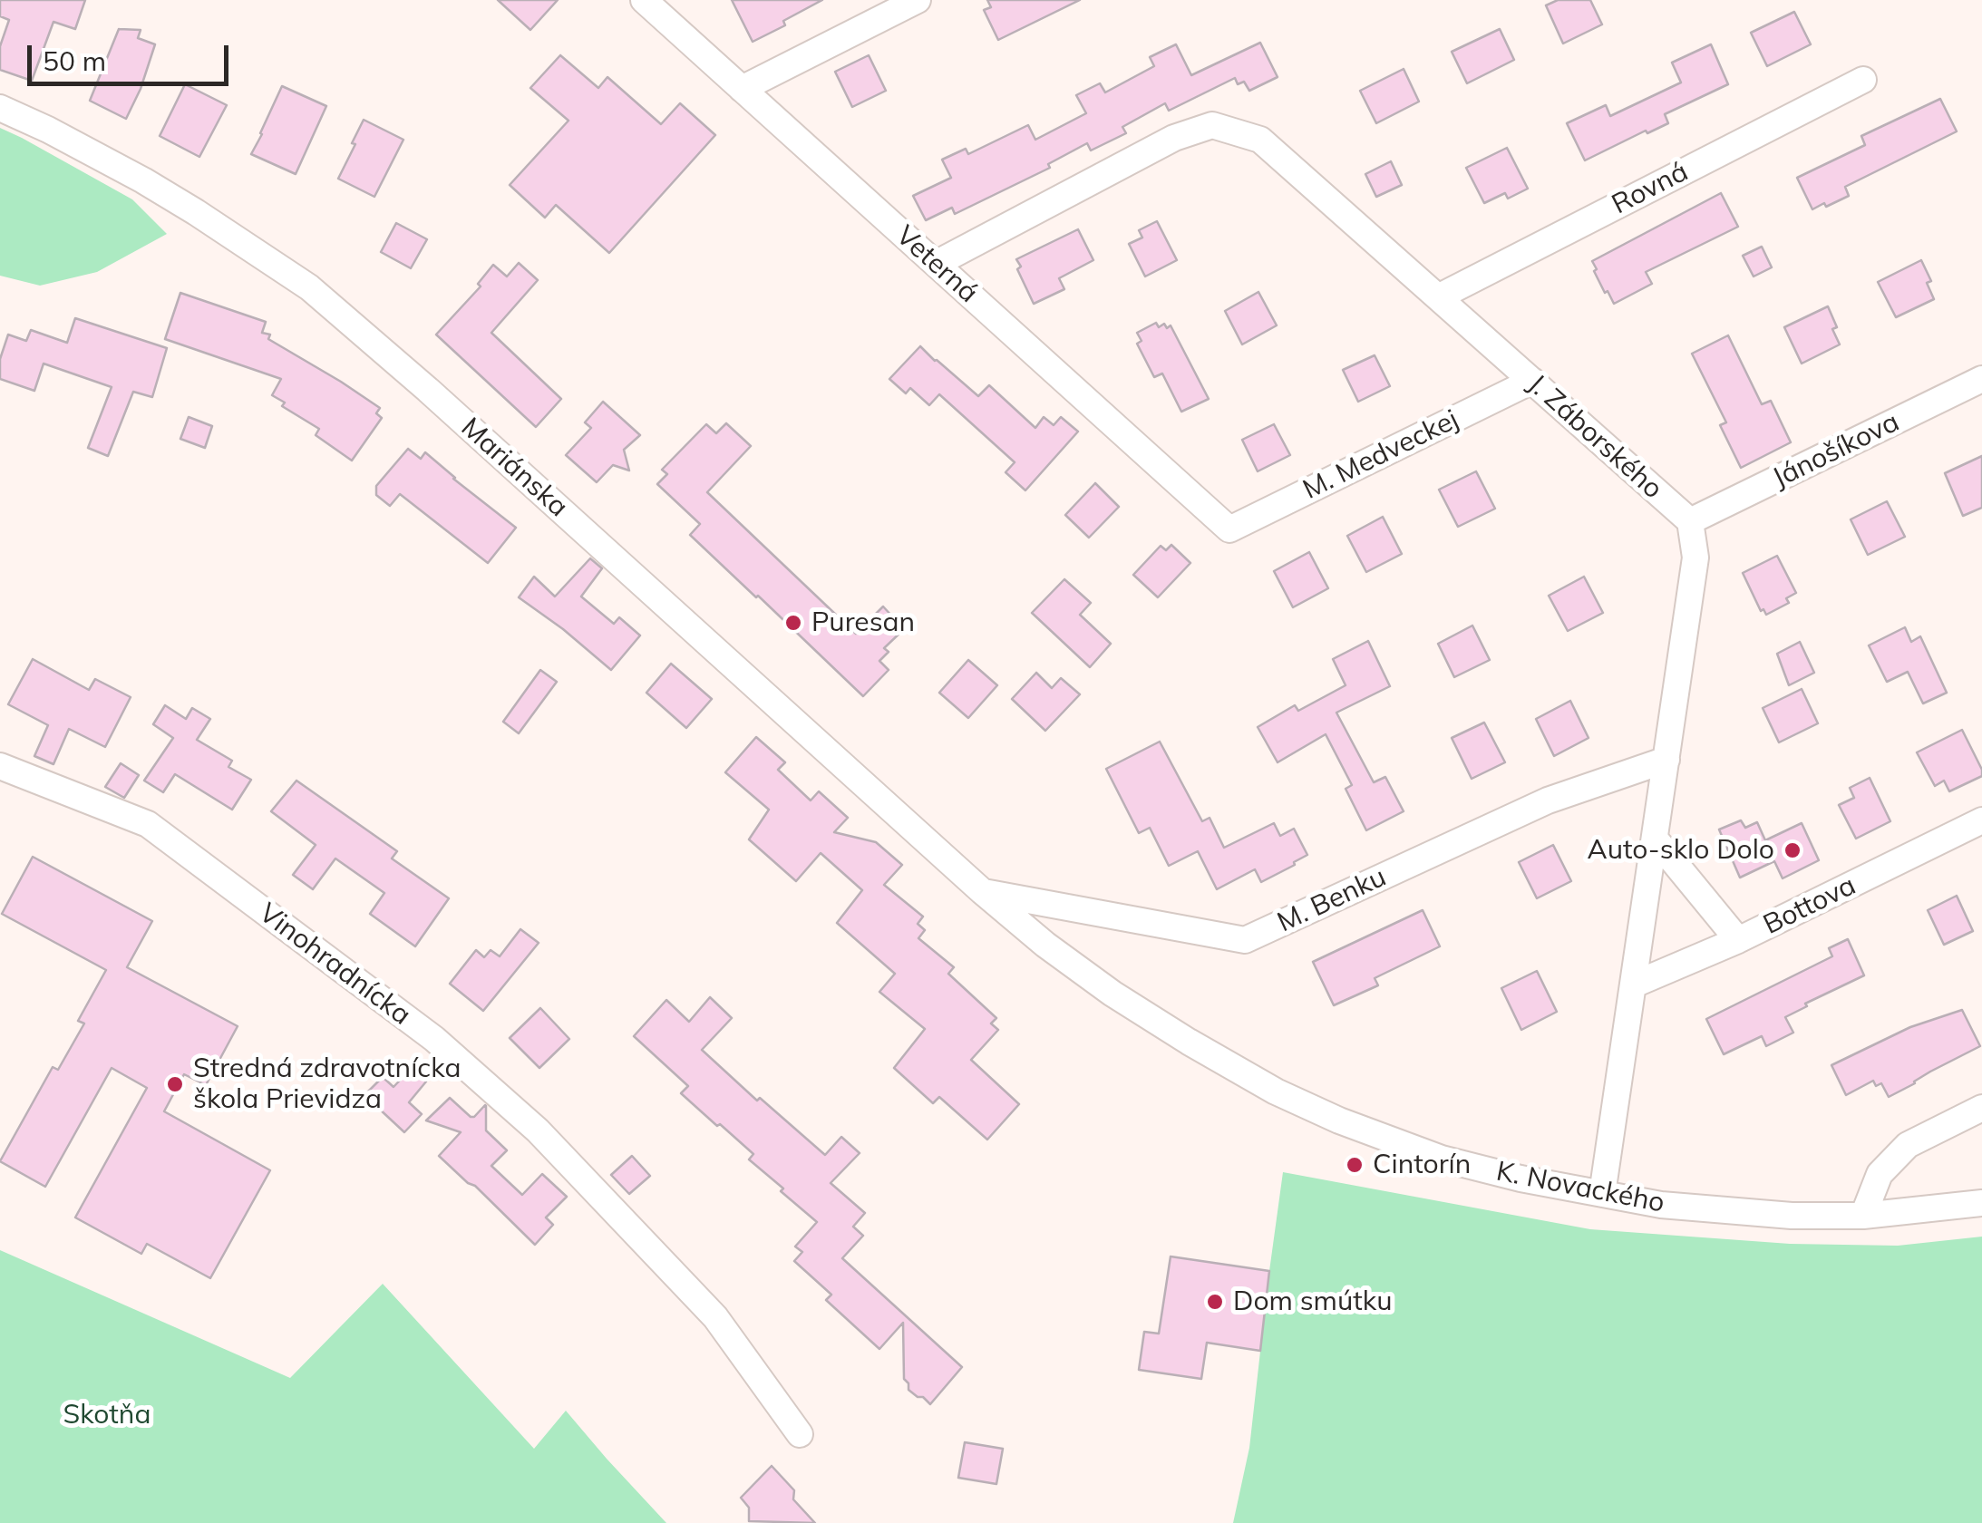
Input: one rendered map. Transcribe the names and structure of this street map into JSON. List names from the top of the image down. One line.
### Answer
{"streets":{"street":["Rovná","Veterná","J. Záborského","Jánošíkova","M. Medveckej","Mariánska","M. Benku","Bottova","Vinohradnícka","K. Novackého"]},"crossings":[["Rovná","J. Záborského"],["Veterná","J. Záborského"],["Veterná","M. Medveckej"],["J. Záborského","Jánošíkova"],["J. Záborského","M. Medveckej"],["Mariánska","M. Benku"],["Mariánska","K. Novackého"],["M. Benku","K. Novackého"]],"parks":["Skotňa"],"places":["Puresan","Auto-sklo Dolo","Stredná zdravotnícka škola Prievidza","Cintorín","Dom smútku"],"scale_bar":"50 m"}
